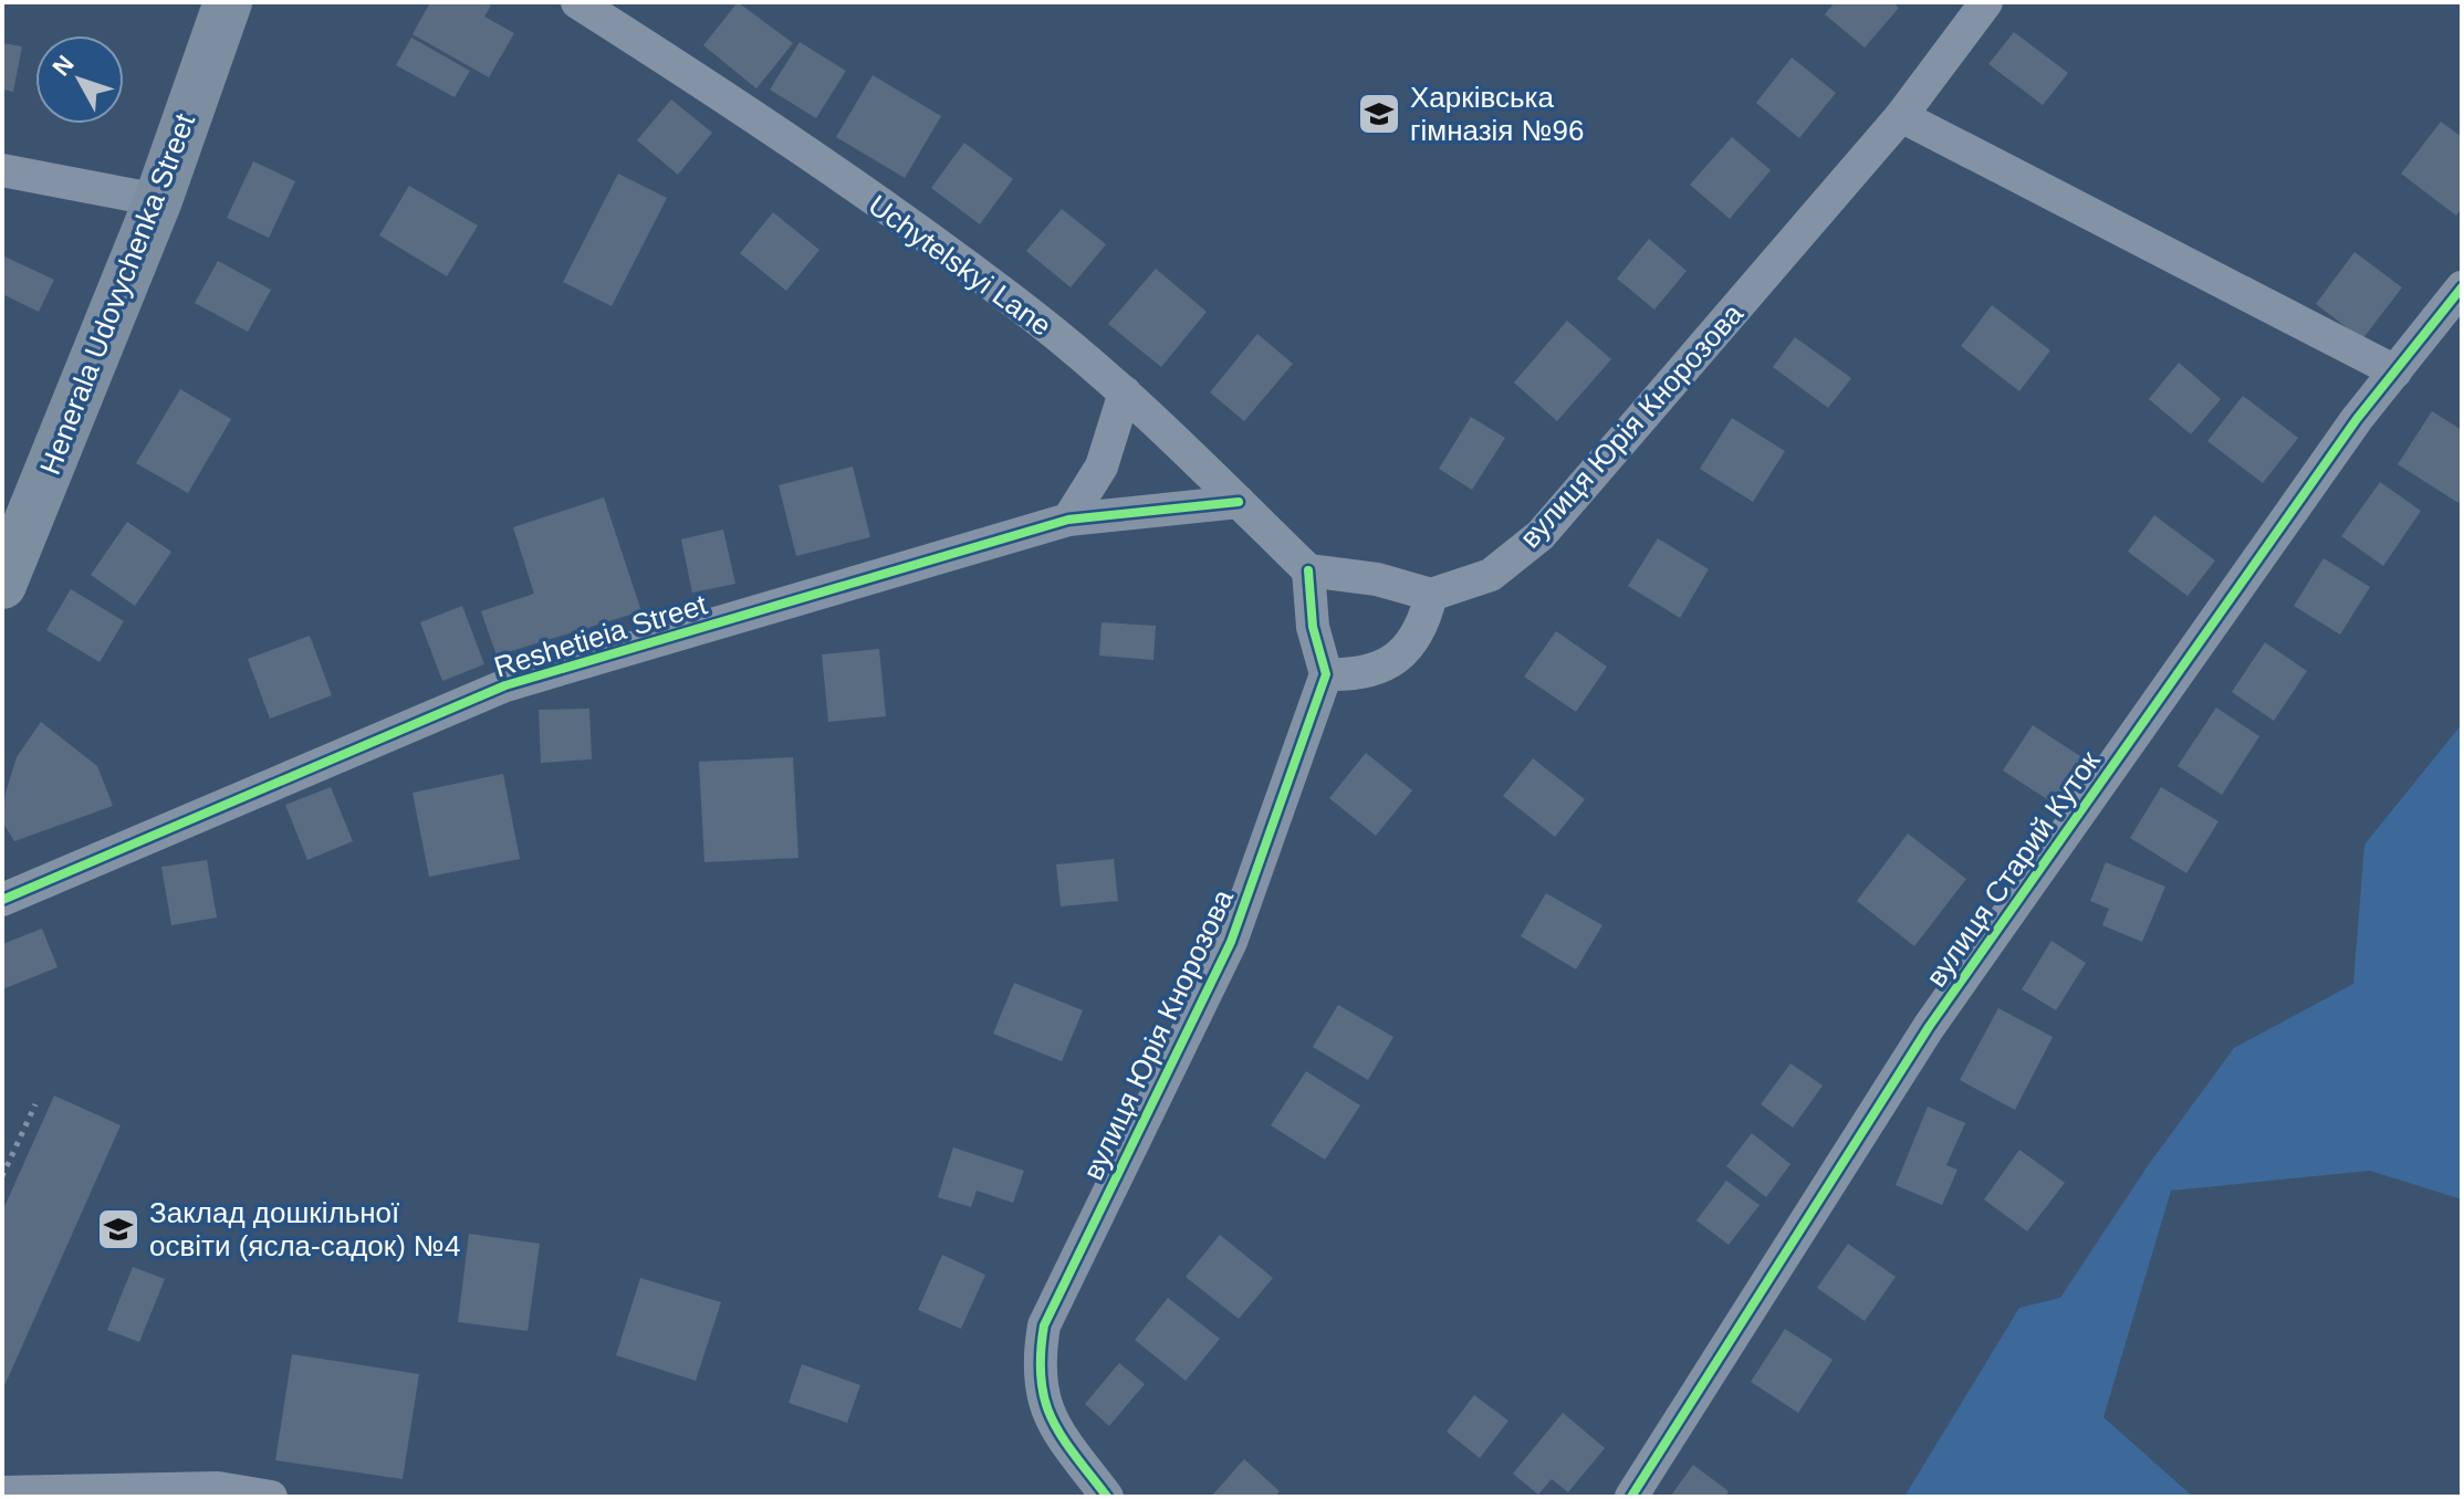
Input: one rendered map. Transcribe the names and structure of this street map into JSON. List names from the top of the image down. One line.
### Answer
{"streets":{"main road":["Henerala Udovychenka Street"],"street":["Uchytelskyi Lane","вулиця Юрія Кнорозова","Reshetieia Street","вулиця Старий Куток"]},"crossings":[["Uchytelskyi Lane","Reshetieia Street"]],"places":{"school or university":["Харківська гімназія №96","Заклад дошкільної освіти (ясла-садок) №4"]},"north":"top left"}
